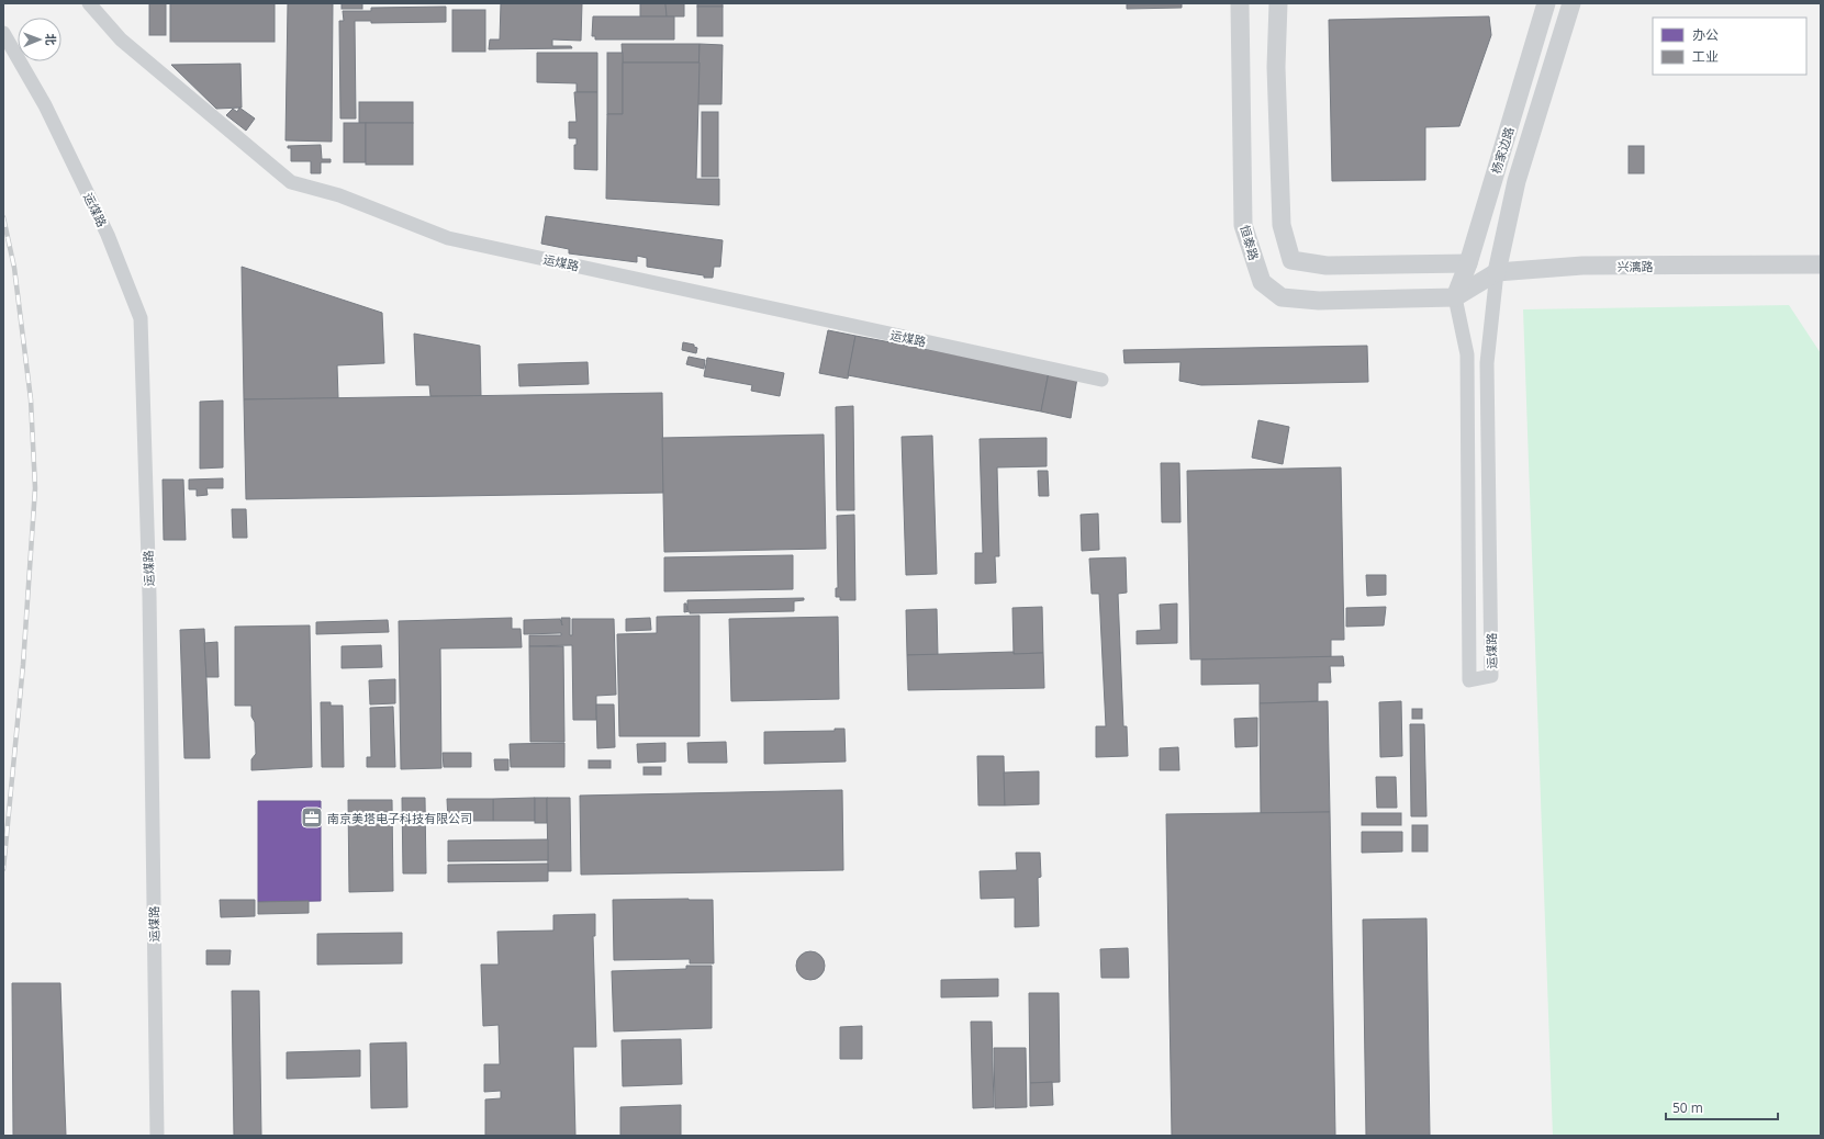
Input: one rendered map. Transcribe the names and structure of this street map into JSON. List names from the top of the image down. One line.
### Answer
{"streets":{"street":["杨家边路","运煤路","恒泰路","兴漓路"]},"crossings":[["杨家边路","运煤路"],["杨家边路","恒泰路"],["杨家边路","兴漓路"],["运煤路","恒泰路"],["运煤路","兴漓路"],["恒泰路","兴漓路"]],"places":{"office":["南京美塔电子科技有限公司"]},"legend":["办公","工业"],"scale_bar":"50 m","north":"right"}
